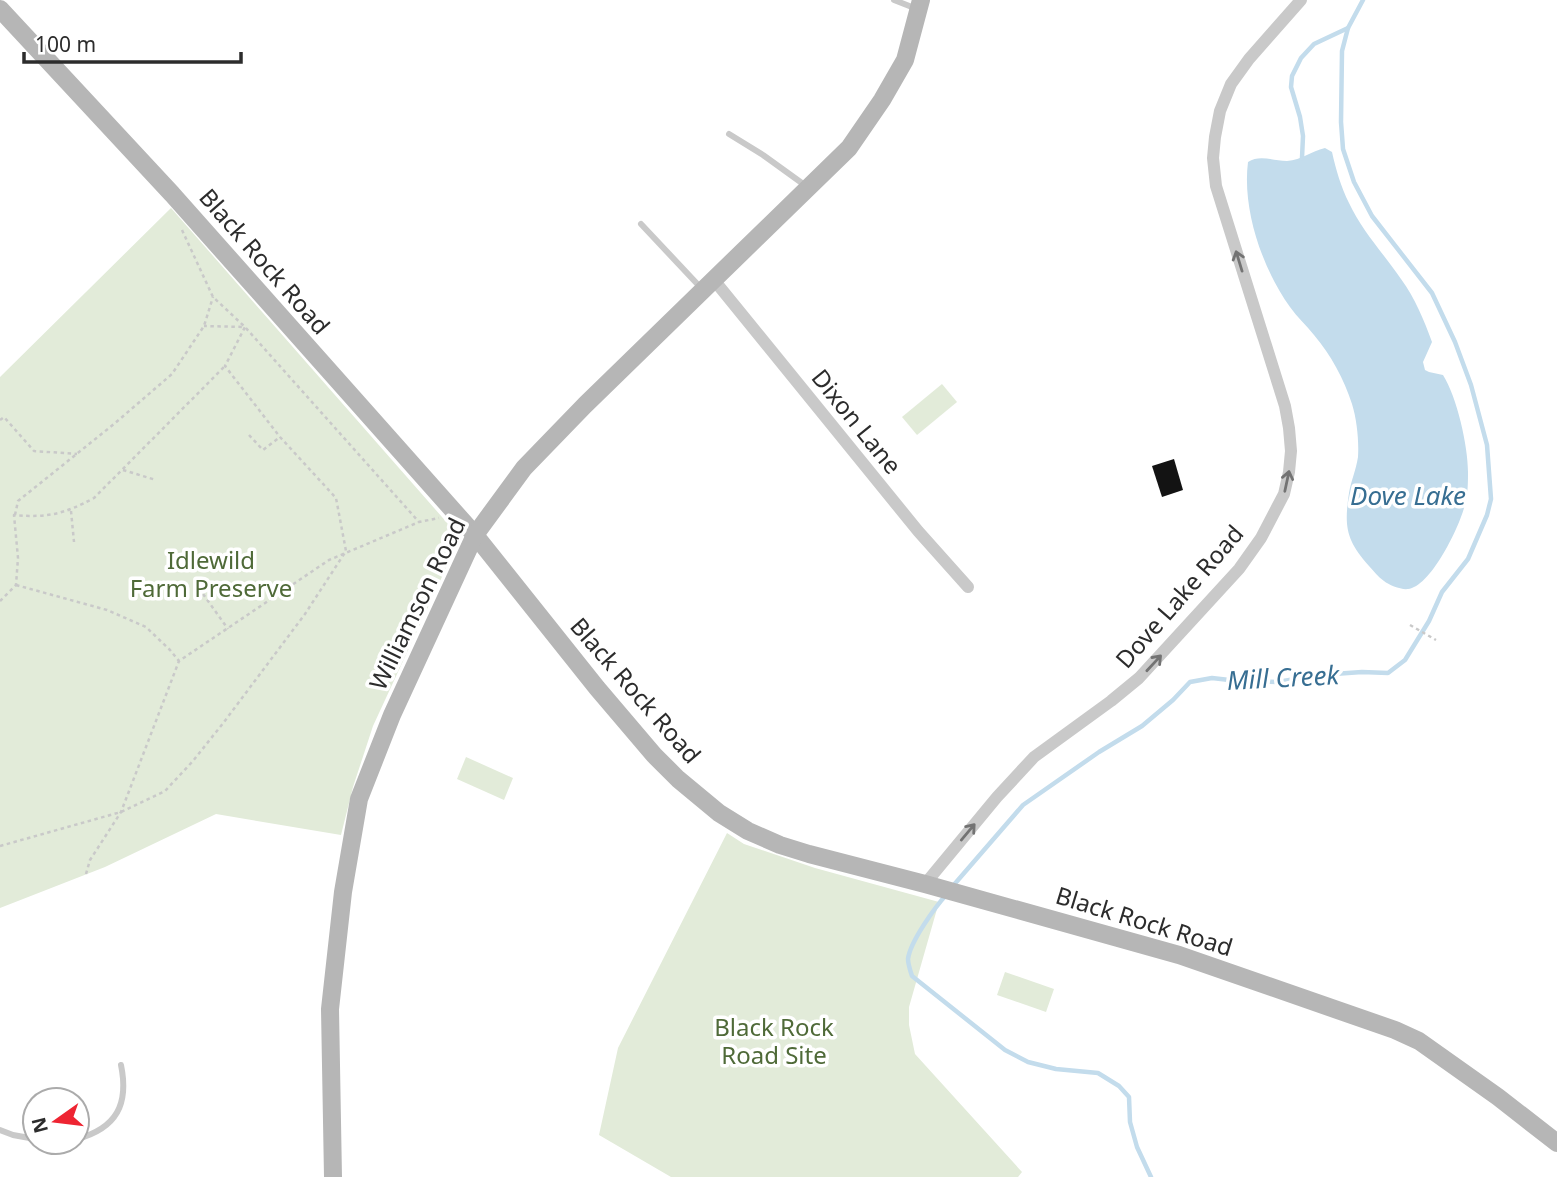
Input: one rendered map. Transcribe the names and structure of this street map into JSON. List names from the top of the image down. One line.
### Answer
{"streets":{"street":["Black Rock Road","Dixon Lane","Dove Lake Road","Williamson Road"]},"crossings":[["Black Rock Road","Dove Lake Road"],["Black Rock Road","Williamson Road"],["Dixon Lane","Williamson Road"]],"one_way":["Dove Lake Road"],"water":["Dove Lake","Mill Creek"],"parks":["Idlewild Farm Preserve","Black Rock Road Site"],"scale_bar":"100 m","north":"left"}
